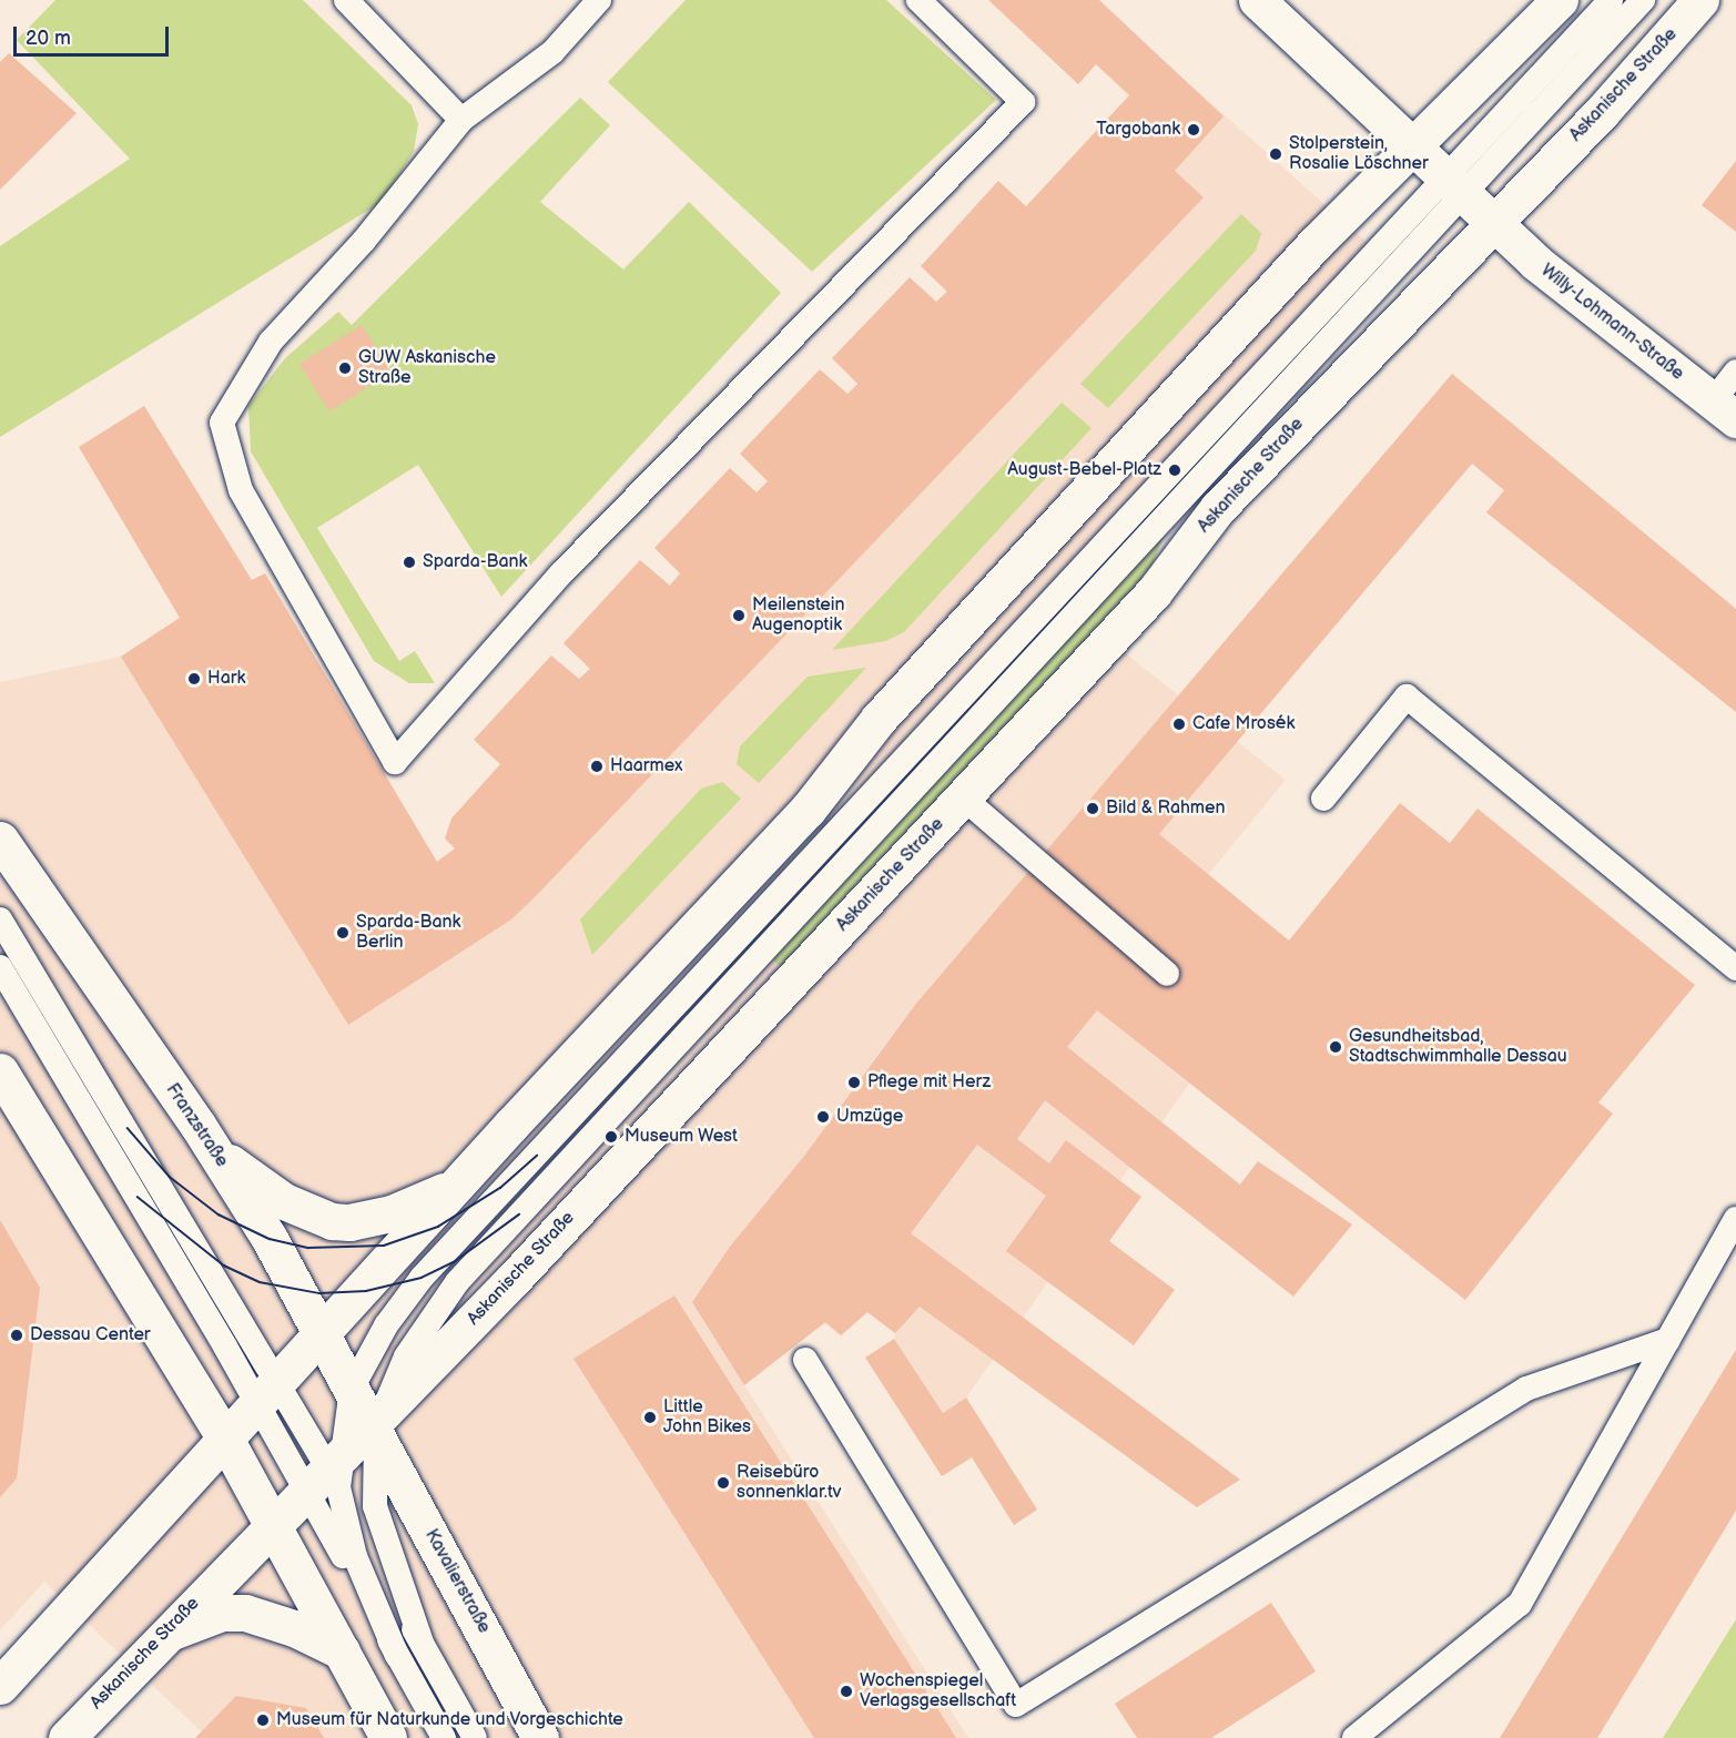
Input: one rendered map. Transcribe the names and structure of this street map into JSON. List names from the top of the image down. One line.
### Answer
{"streets":{"main road":["Askanische Straße","Willy-Lohmann-Straße","Franzstraße","Kavalierstraße"]},"crossings":[["Askanische Straße","Willy-Lohmann-Straße"],["Askanische Straße","Franzstraße"],["Askanische Straße","Kavalierstraße"],["Franzstraße","Kavalierstraße"]],"places":["Targobank","Stolperstein, Rosalie Löschner","GUW Askanische Straße","August-Bebel-Platz","Sparda-Bank","Meilenstein Augenoptik","Hark","Cafe Mrosék","Haarmex","Bild & Rahmen","Sparda-Bank Berlin","Gesundheitsbad, Stadtschwimmhalle Dessau","Pflege mit Herz","Umzüge","Museum West","Dessau Center","Little John Bikes","Reisebüro sonnenklar.tv","Wochenspiegel Verlagsgesellschaft","Museum für Naturkunde und Vorgeschichte"],"scale_bar":"20 m"}
